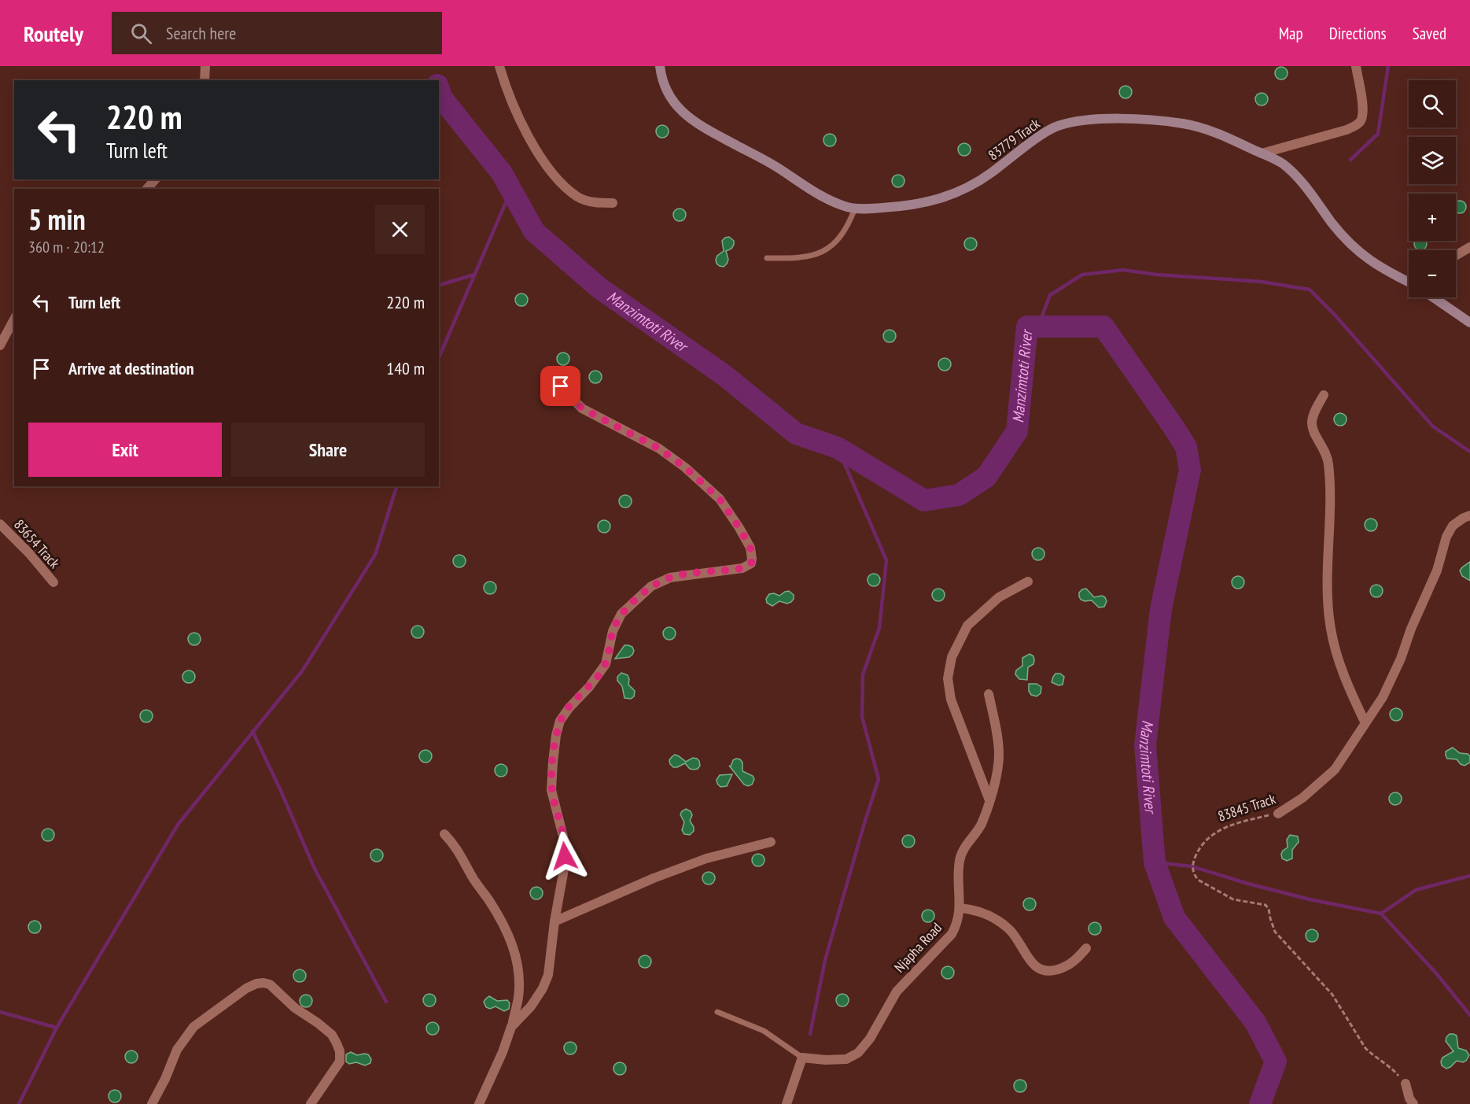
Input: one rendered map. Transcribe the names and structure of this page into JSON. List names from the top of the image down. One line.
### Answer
{"streets":{"street":["83779 Track","83654 Track","83845 Track","Njapha Road"]},"water":["Manzimtoti River"],"page":{"header":"Routely","search":"Search here","nav":["Map","Directions","Saved"],"map_buttons":["+","−"],"turn":["220 m","Turn left"],"heading":["5 min","360 m · 20:12"],"list":[{"name":"Turn left","value":"220 m"},{"name":"Arrive at destination","value":"140 m"}],"buttons":["Exit","Share"]}}
